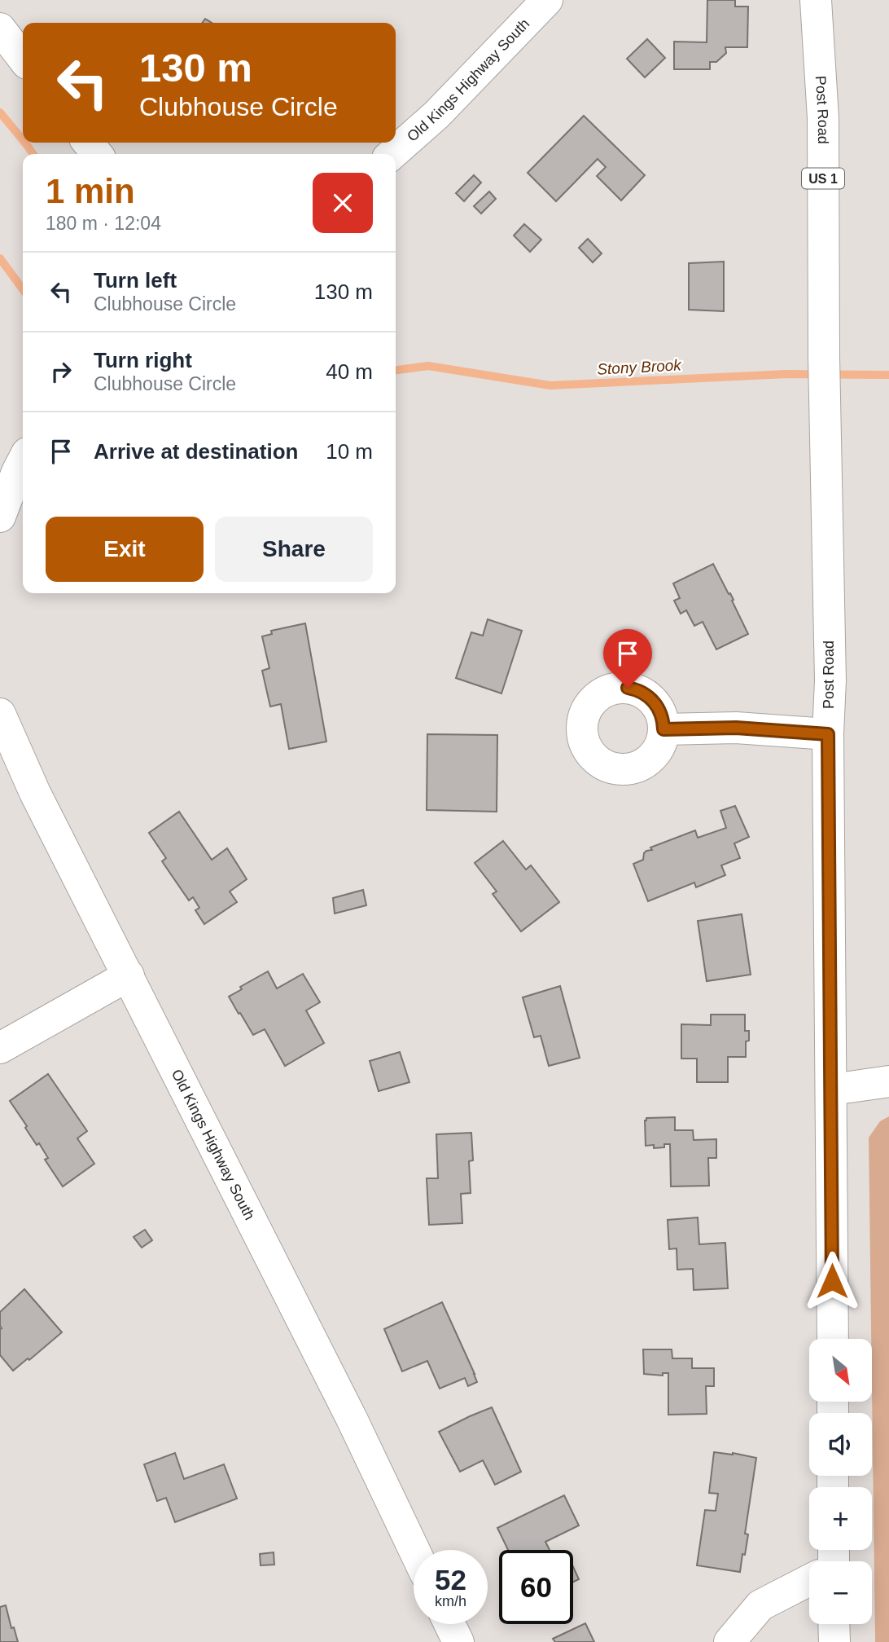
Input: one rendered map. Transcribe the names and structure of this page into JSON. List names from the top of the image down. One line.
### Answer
{"streets":{"street":["Old Kings Highway South","Post Road","US 1"]},"water":["Stony Brook"],"north":"bottom right","page":{"turn":["130 m","Clubhouse Circle"],"heading":["1 min","180 m · 12:04"],"list":[{"name":"Turn left","note":"Clubhouse Circle","value":"130 m"},{"name":"Turn right","note":"Clubhouse Circle","value":"40 m"},{"name":"Arrive at destination","value":"10 m"}],"buttons":["Exit","Share"],"map_buttons":["+","−"],"speed":"52 km/h","limit":"60"}}
